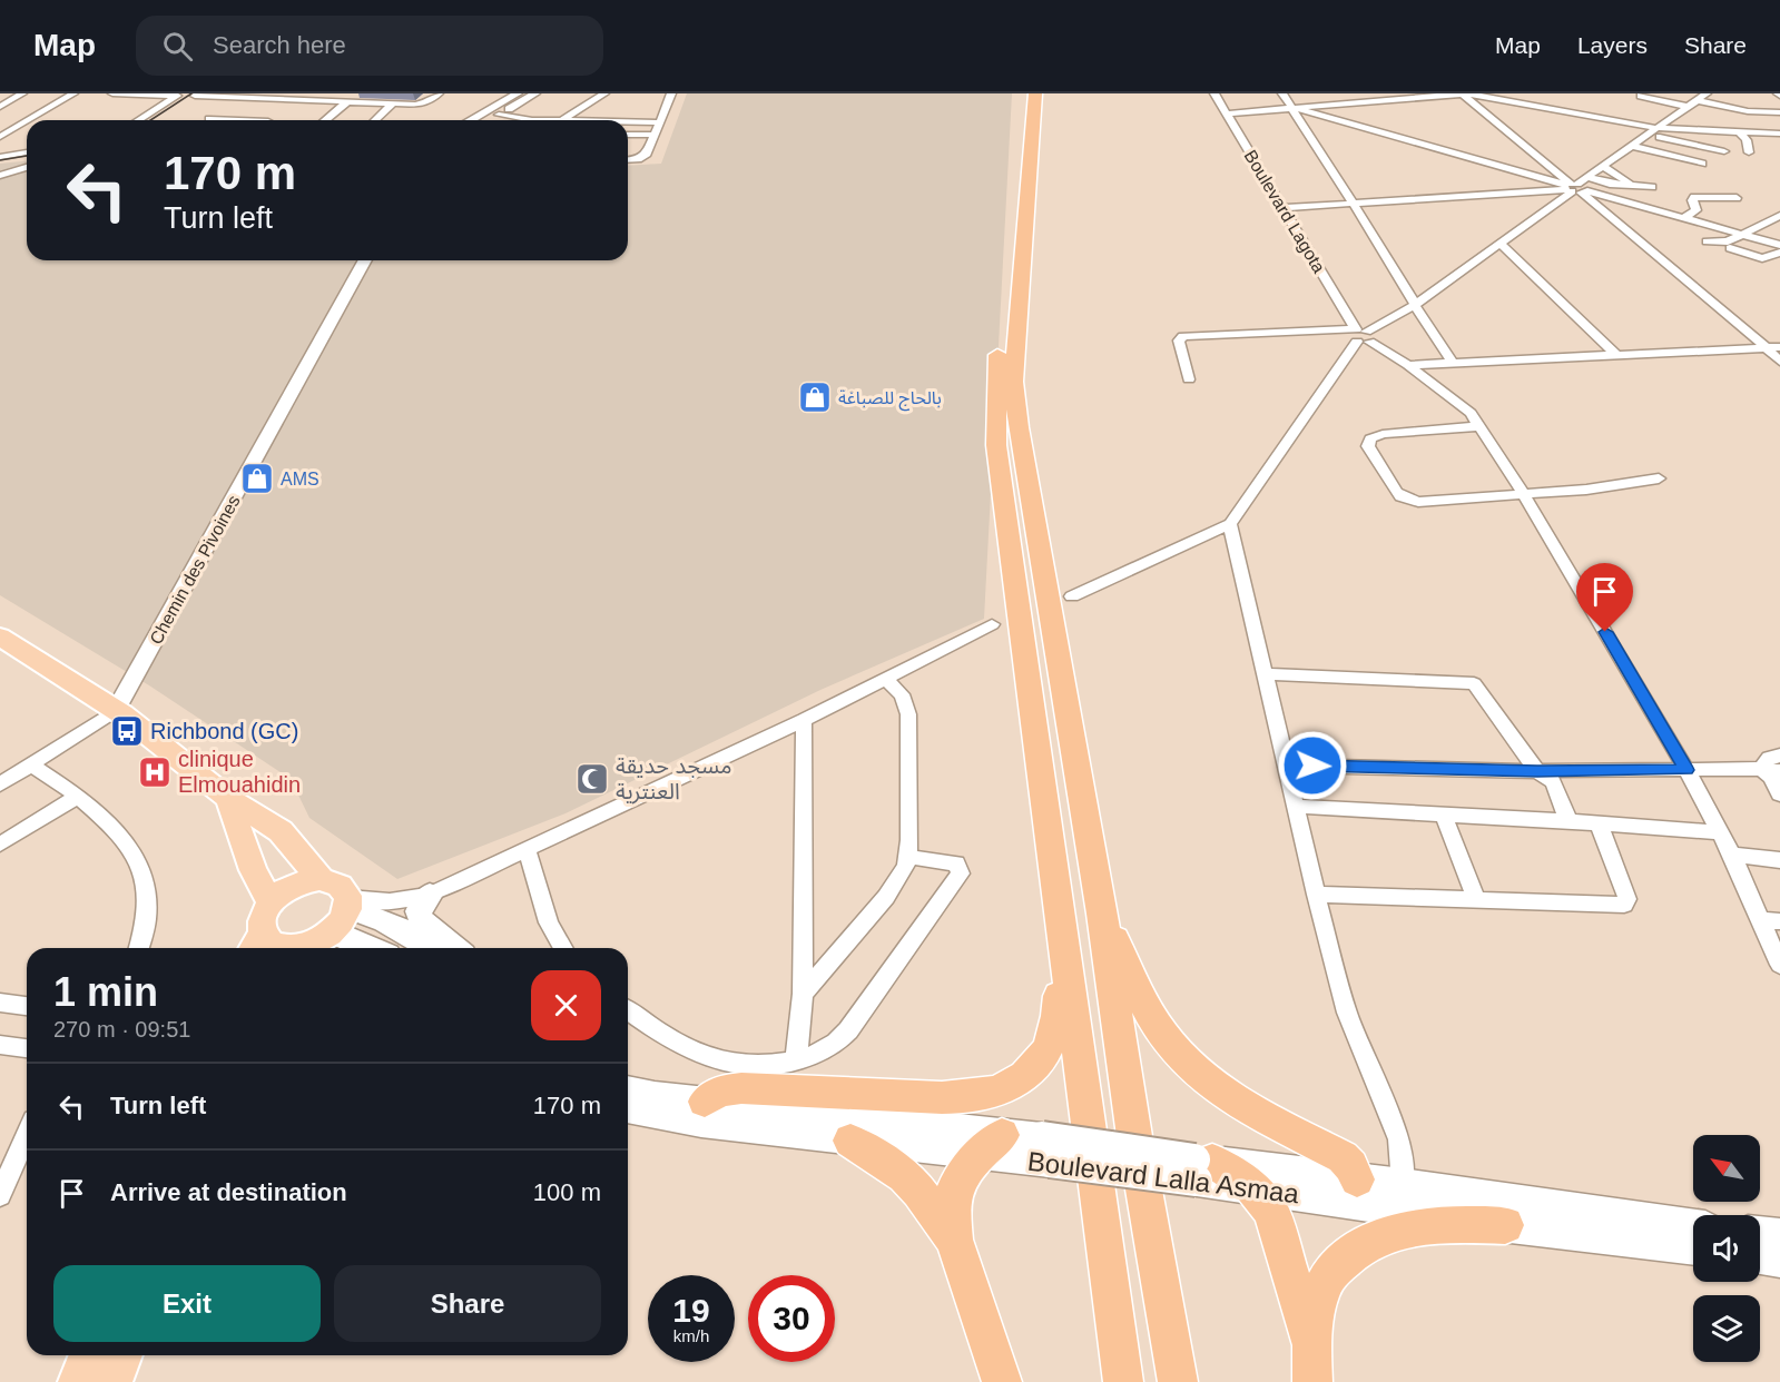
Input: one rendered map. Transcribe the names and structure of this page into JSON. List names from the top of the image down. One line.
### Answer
{"streets":{"main road":["Boulevard Lalla Asmaa"],"street":["Boulevard Lagota","Chemin des Pivoines"]},"places":{"shop":["بالحاج للصباغة","AMS"],"bus stop":["Richbond (GC)"],"hospital":["clinique Elmouahidin"],"mosque":["مسجد حديقة العنترية"]},"north":"top left","page":{"header":"Map","search":"Search here","nav":["Map","Layers","Share"],"turn":["170 m","Turn left"],"heading":["1 min","270 m · 09:51"],"list":[{"name":"Turn left","value":"170 m"},{"name":"Arrive at destination","value":"100 m"}],"buttons":["Exit","Share"],"speed":"19 km/h","limit":"30"}}
